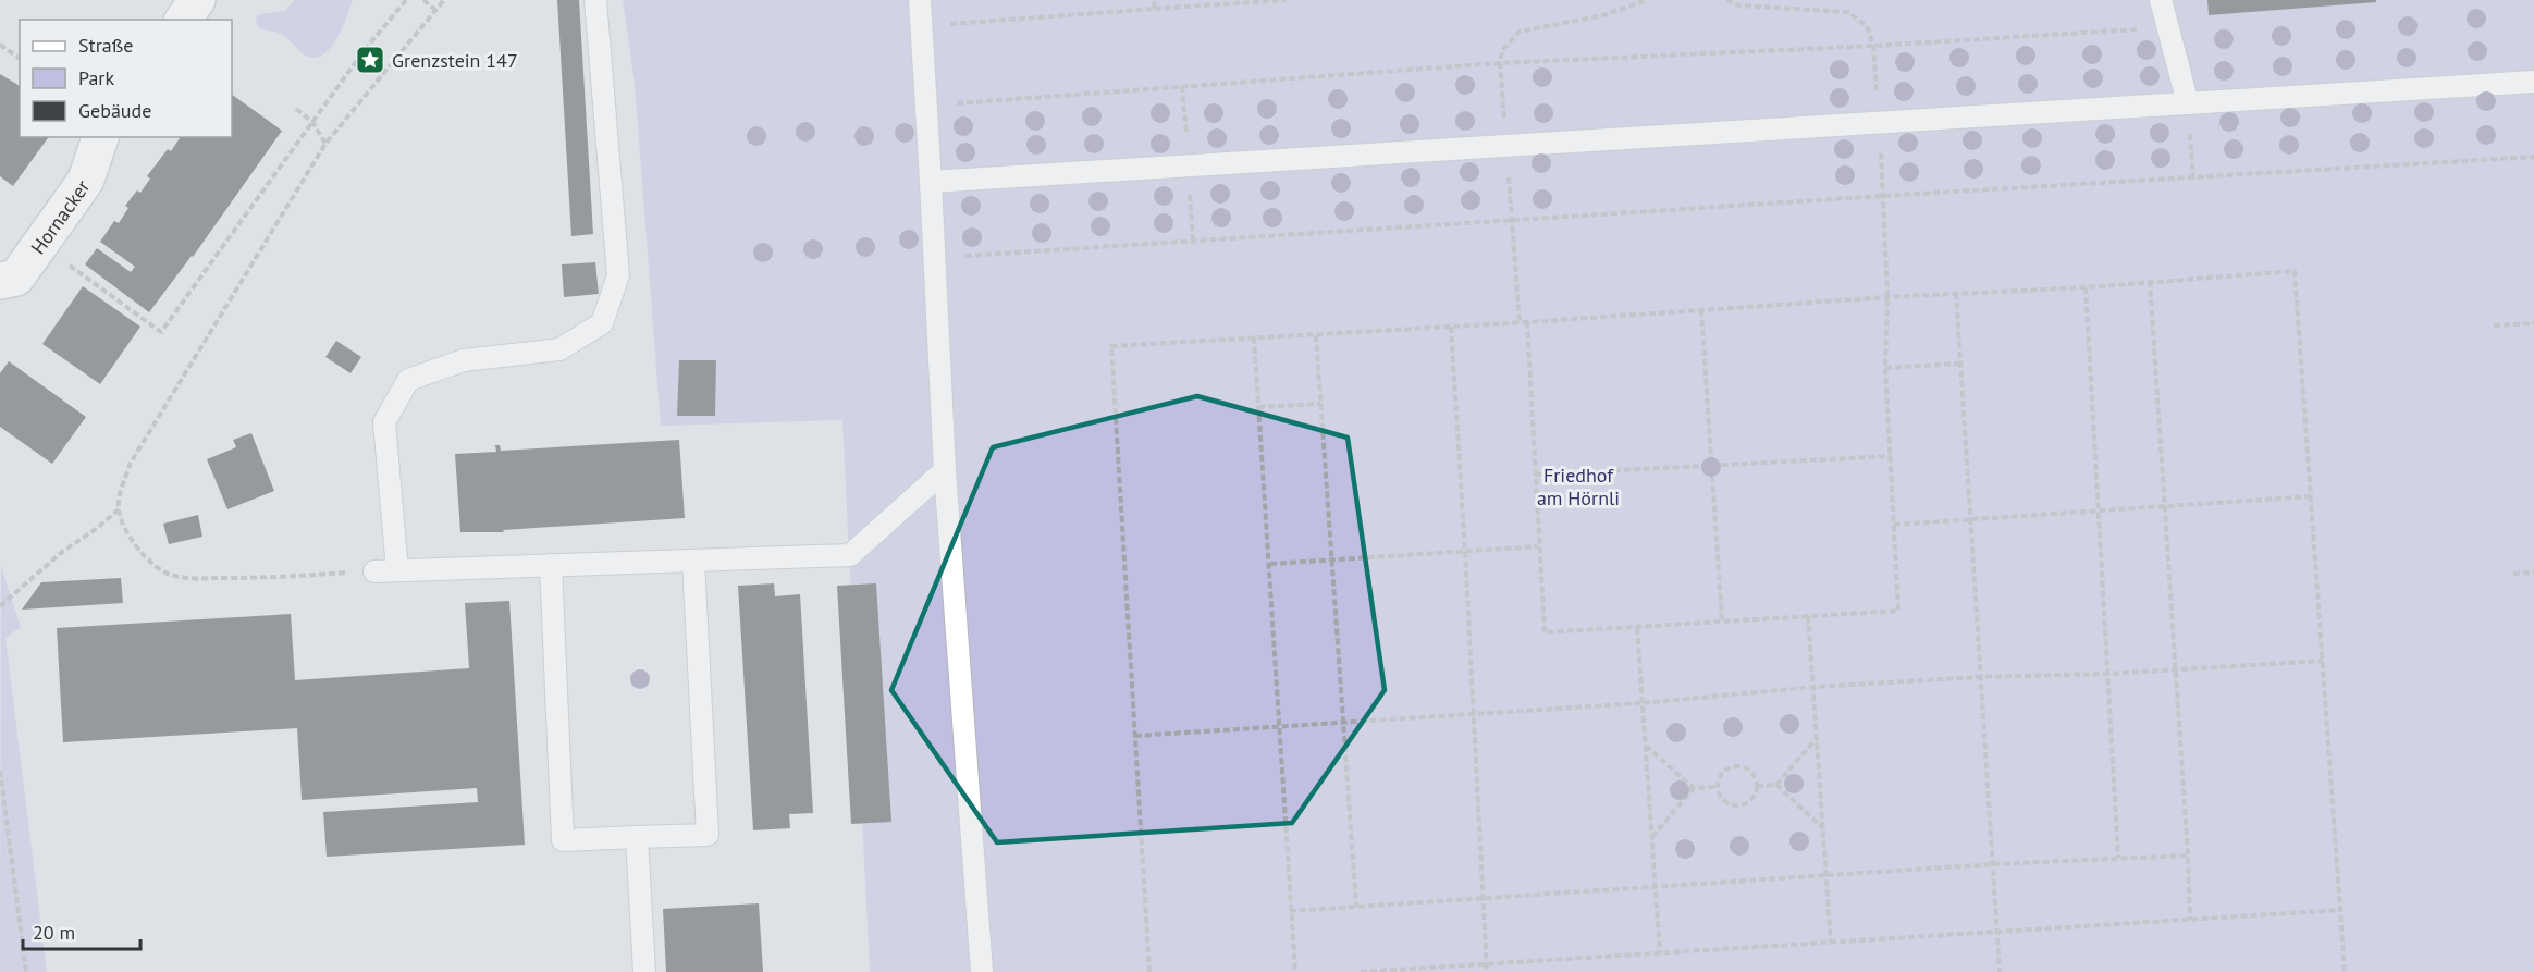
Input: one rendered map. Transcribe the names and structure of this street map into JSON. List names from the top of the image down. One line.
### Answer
{"streets":{"street":["Hornacker"]},"parks":["Friedhof am Hörnli"],"places":{"place":["Grenzstein 147"]},"legend":["Straße","Park","Gebäude"],"scale_bar":"20 m"}
